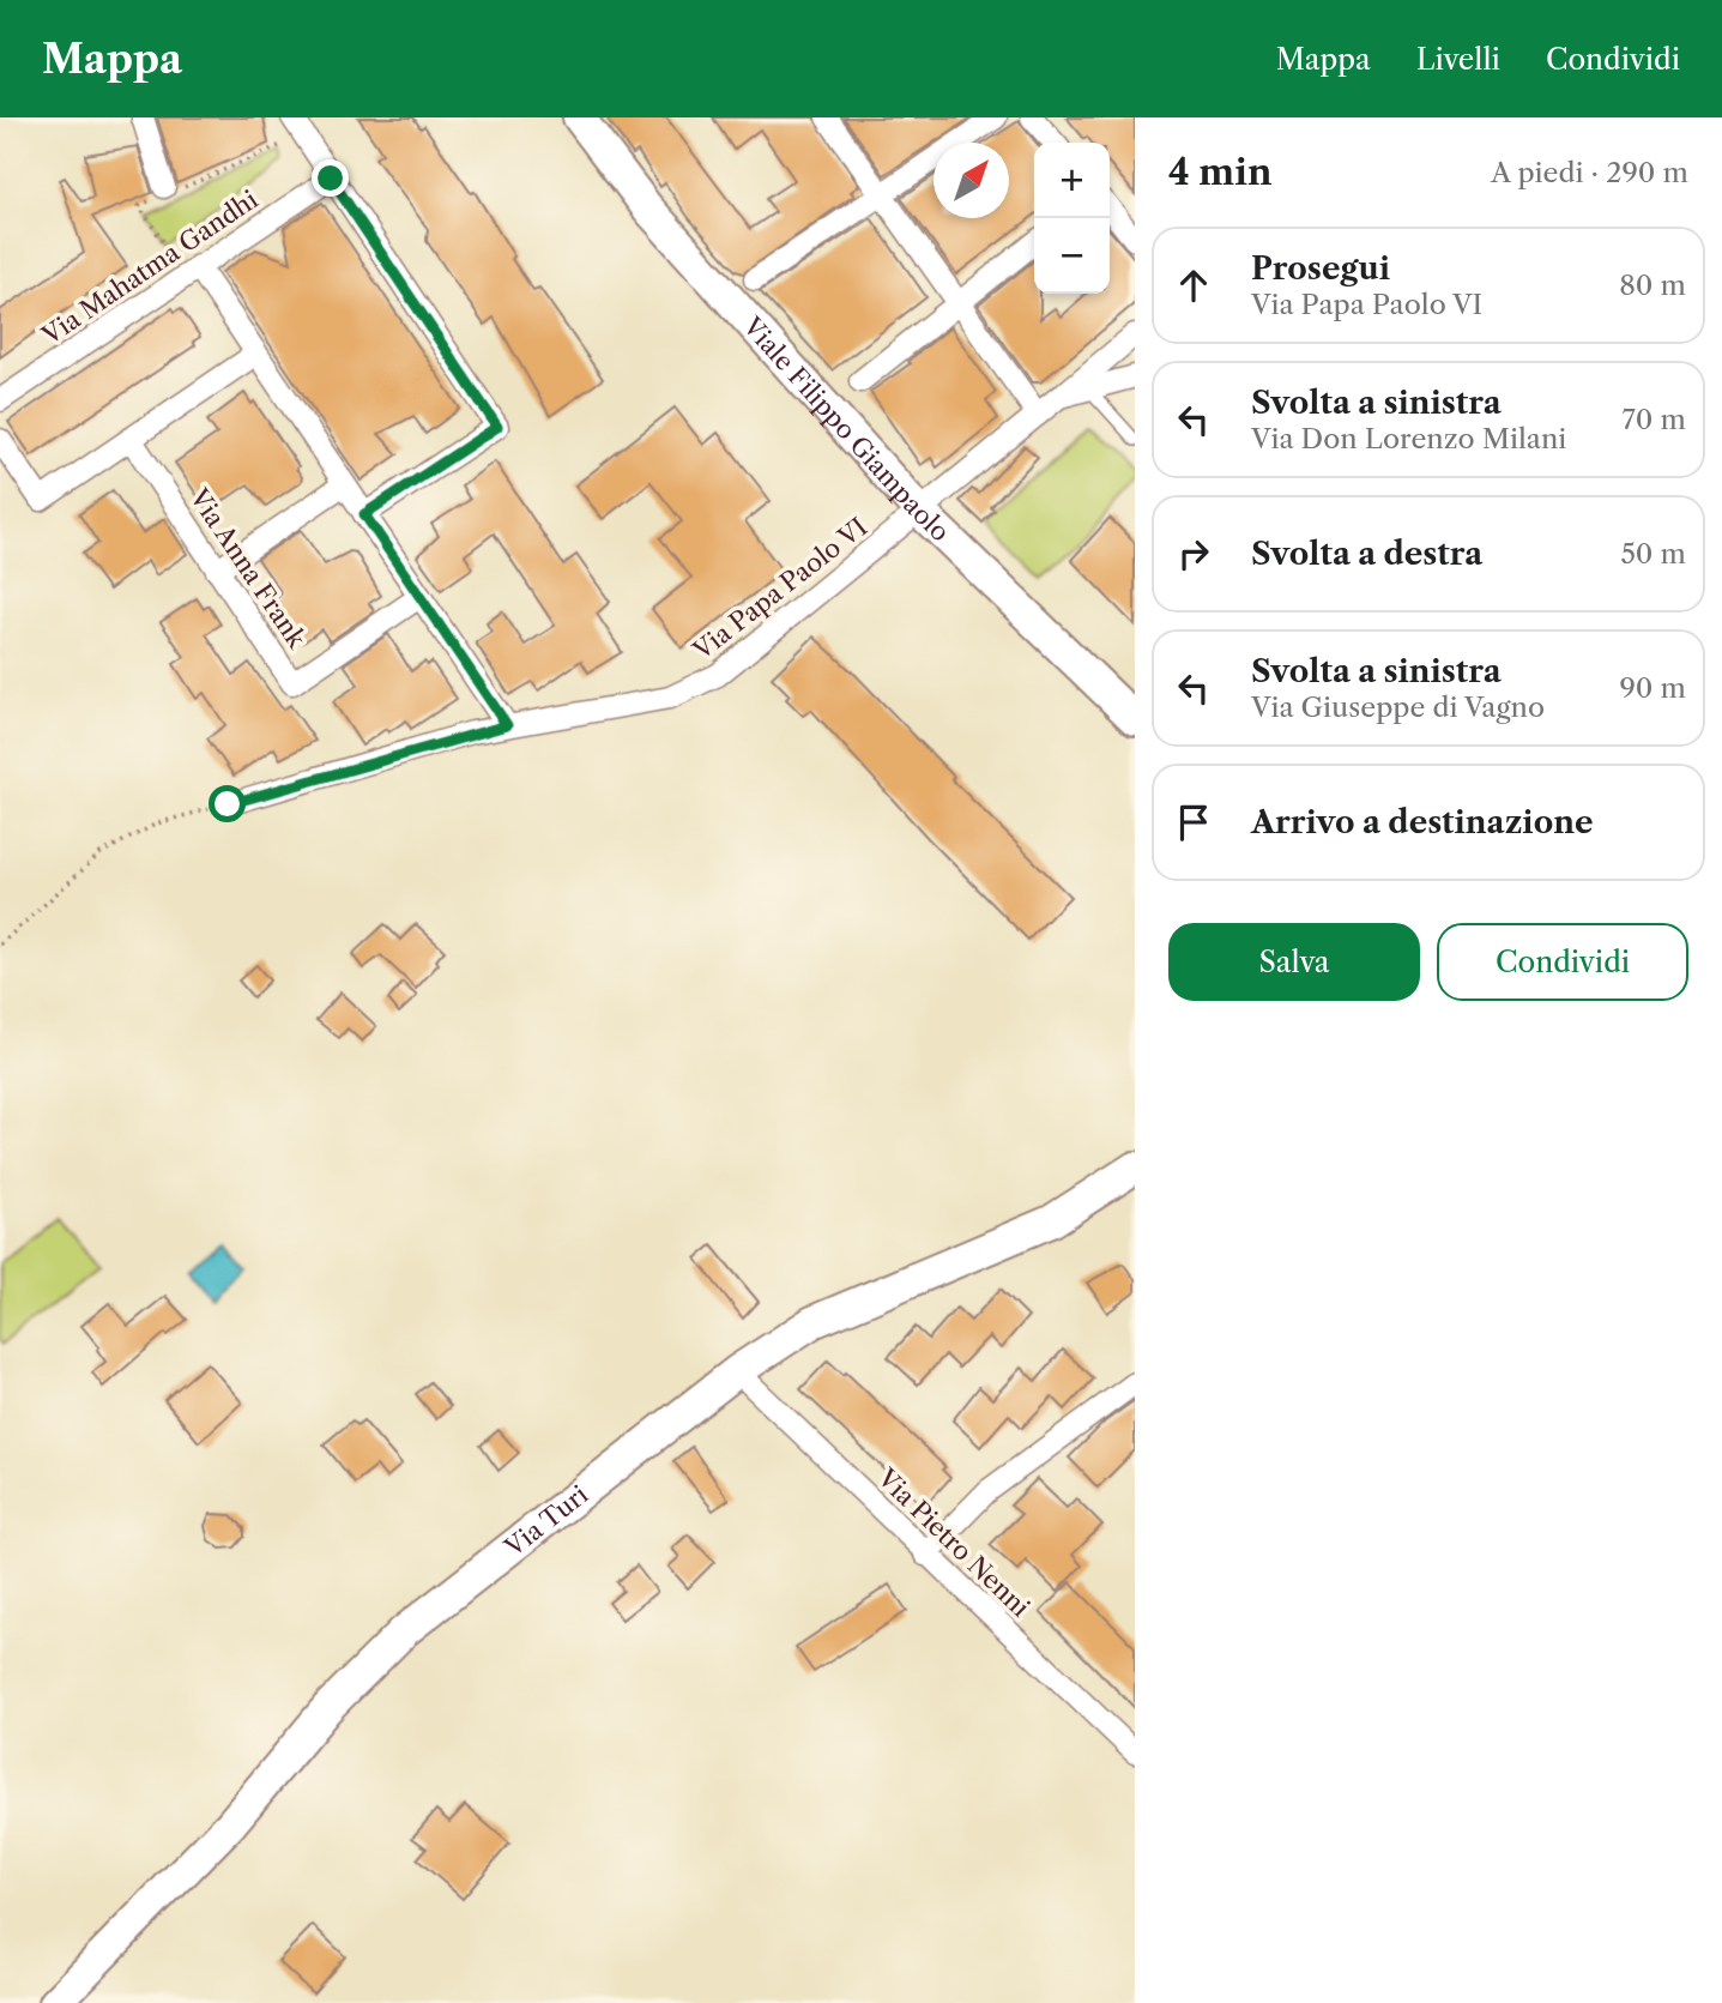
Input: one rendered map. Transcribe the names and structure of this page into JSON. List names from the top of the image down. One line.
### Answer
{"streets":{"street":["Via Mahatma Gandhi","Viale Filippo Giampaolo","Via Anna Frank","Via Papa Paolo VI","Via Turi","Via Pietro Nenni"]},"crossings":[["Viale Filippo Giampaolo","Via Papa Paolo VI"],["Via Turi","Via Pietro Nenni"]],"north":"top right","page":{"header":"Mappa","nav":["Mappa","Livelli","Condividi"],"heading":["4 min","A piedi · 290 m"],"map_buttons":["+","−"],"list":[["Prosegui","Via Papa Paolo VI","80 m"],["Svolta a sinistra","Via Don Lorenzo Milani","70 m"],["Svolta a destra","50 m"],["Svolta a sinistra","Via Giuseppe di Vagno","90 m"],"Arrivo a destinazione"],"buttons":["Salva","Condividi"]}}
